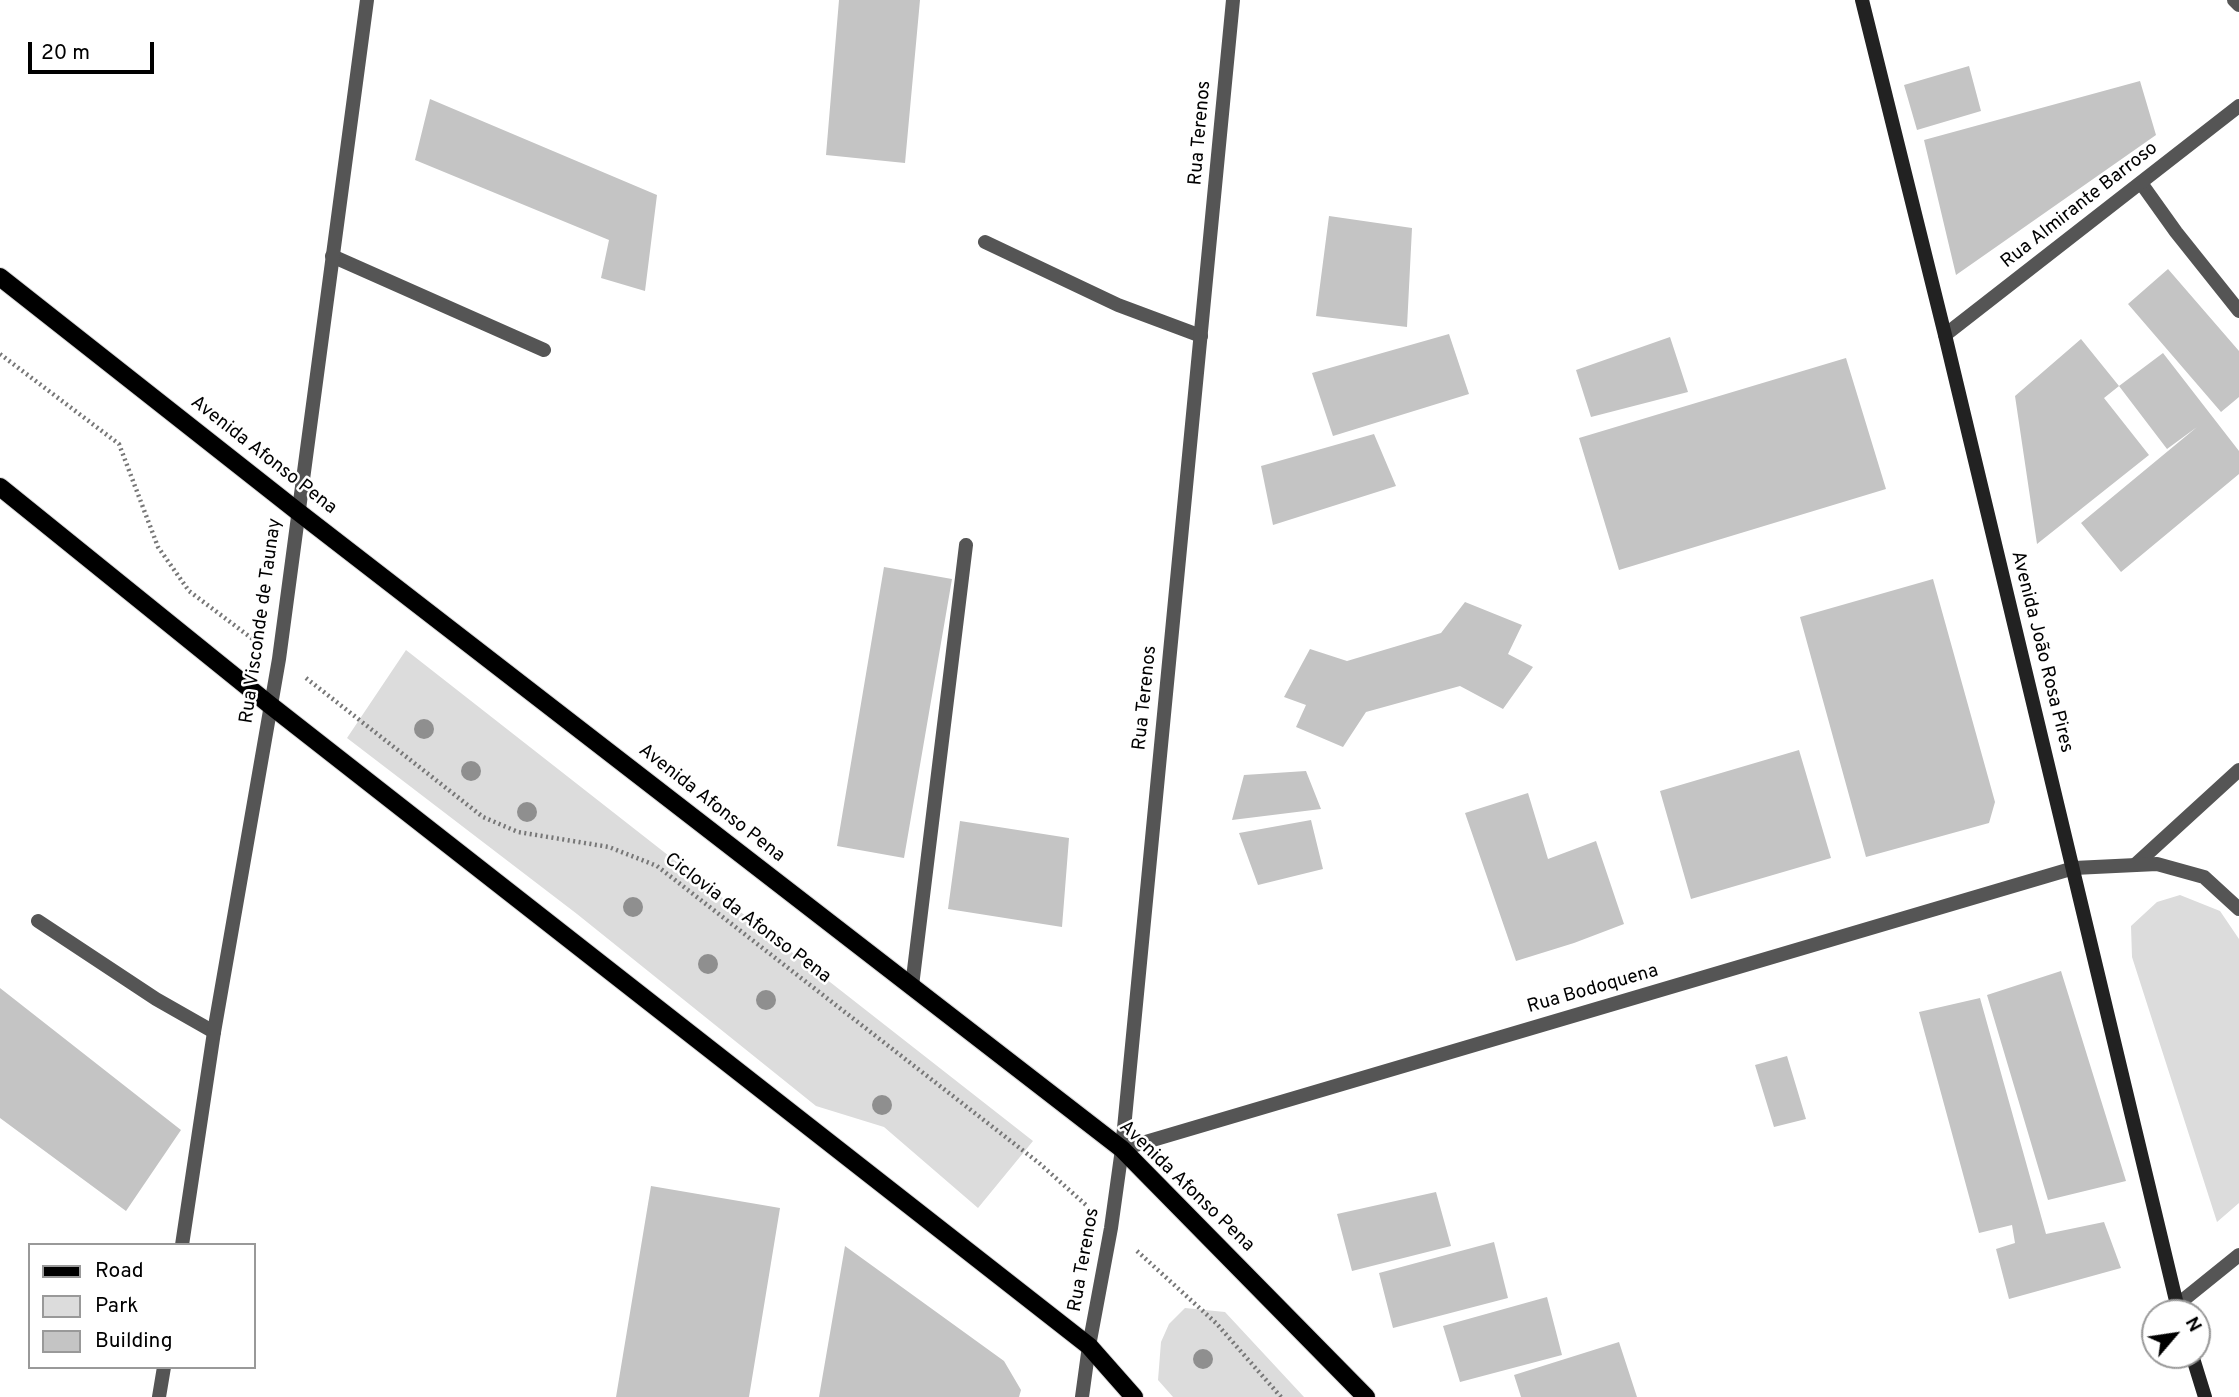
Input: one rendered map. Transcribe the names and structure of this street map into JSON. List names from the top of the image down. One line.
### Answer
{"streets":{"main road":["Avenida Afonso Pena"],"street":["Rua Terenos","Rua Almirante Barroso","Rua Visconde de Taunay","Avenida João Rosa Pires","Rua Bodoquena"],"path":["Ciclovia da Afonso Pena"]},"crossings":[["Rua Terenos","Avenida Afonso Pena"],["Rua Terenos","Ciclovia da Afonso Pena"],["Rua Terenos","Rua Bodoquena"],["Rua Almirante Barroso","Avenida João Rosa Pires"],["Avenida Afonso Pena","Rua Visconde de Taunay"],["Avenida Afonso Pena","Rua Bodoquena"],["Rua Visconde de Taunay","Ciclovia da Afonso Pena"],["Avenida João Rosa Pires","Rua Bodoquena"]],"legend":["Road","Park","Building"],"scale_bar":"20 m","north":"top right"}
